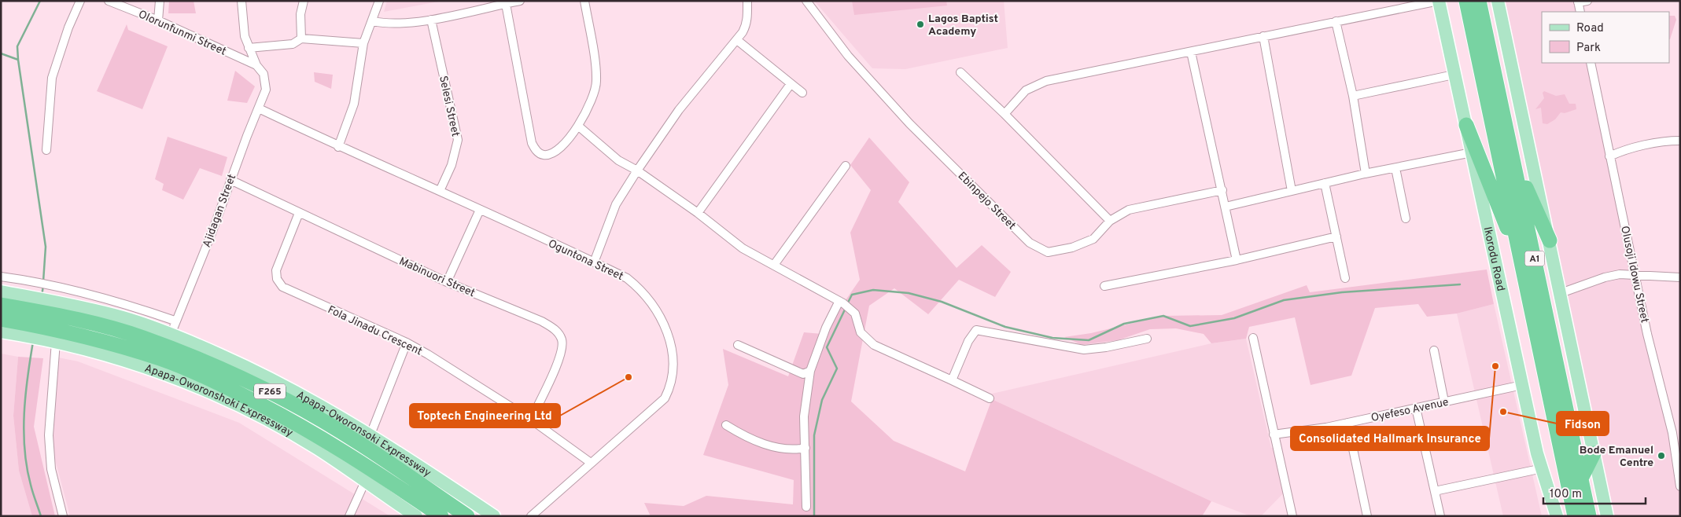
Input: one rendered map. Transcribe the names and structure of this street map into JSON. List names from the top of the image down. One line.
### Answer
{"streets":{"highway":["A1","F265","Apapa-Oworonshoki Expressway","Apapa-Oworonsoki Expressway"],"main road":["Ikorodu Road"],"street":["Olorunfunmi Street","Selesi Street","Ebinpejo Street","Ajidagan Street","Oguntona Street","Olusoji Idowu Street","Mabinuori Street","Fola Jinadu Crescent","Oyefeso Avenue"]},"crossings":[["Olorunfunmi Street","Ajidagan Street"],["Selesi Street","Oguntona Street"],["Ajidagan Street","Oguntona Street"],["Ajidagan Street","Mabinuori Street"],["Ajidagan Street","Apapa-Oworonsoki Expressway"],["Oguntona Street","Fola Jinadu Crescent"],["Ikorodu Road","Oyefeso Avenue"],["Mabinuori Street","Fola Jinadu Crescent"],["Apapa-Oworonshoki Expressway","Apapa-Oworonsoki Expressway"]],"places":["Lagos Baptist Academy","Consolidated Hallmark Insurance","Toptech Engineering Ltd","Fidson","Bode Emanuel Centre"],"legend":["Road","Park"],"scale_bar":"100 m"}
